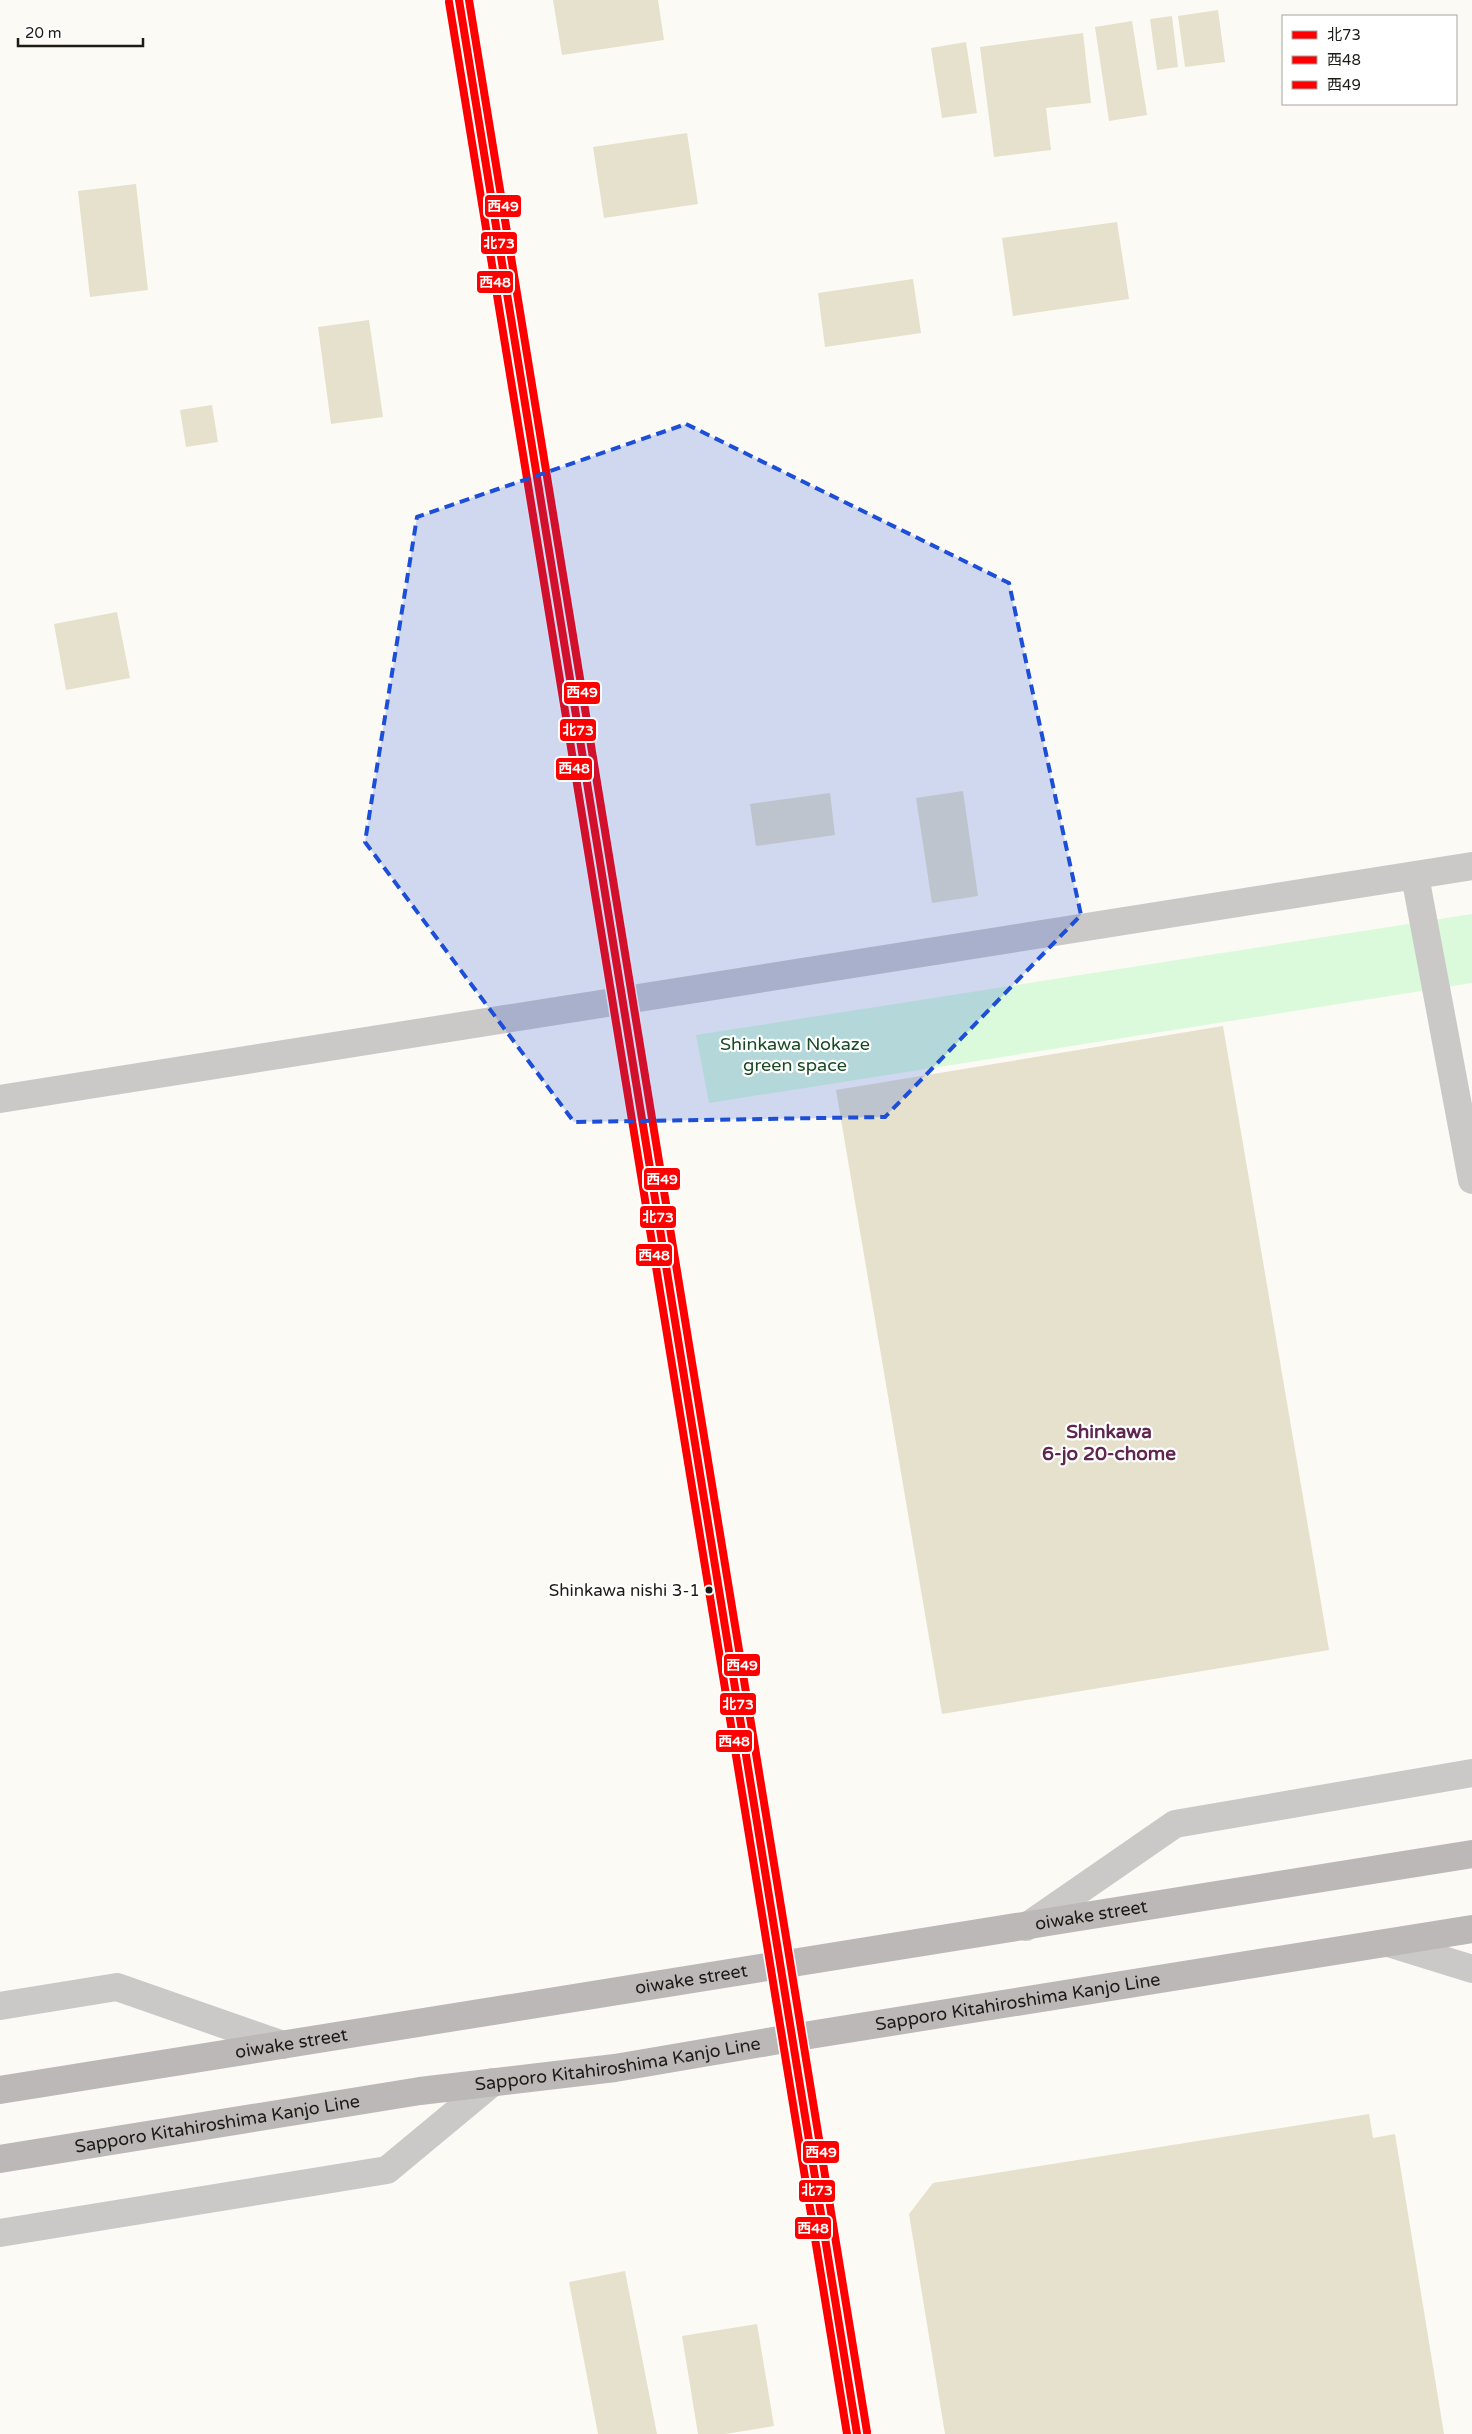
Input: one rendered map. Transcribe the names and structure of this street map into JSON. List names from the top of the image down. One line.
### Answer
{"streets":{"main road":["oiwake street","Sapporo Kitahiroshima Kanjo Line"]},"districts":["Shinkawa 6-jo 20-chome"],"parks":["Shinkawa Nokaze green space"],"places":["Shinkawa nishi 3-1"],"lines":["transit line 北73","transit line 西49","transit line 西48"],"legend":["北73","西48","西49"],"scale_bar":"20 m"}
